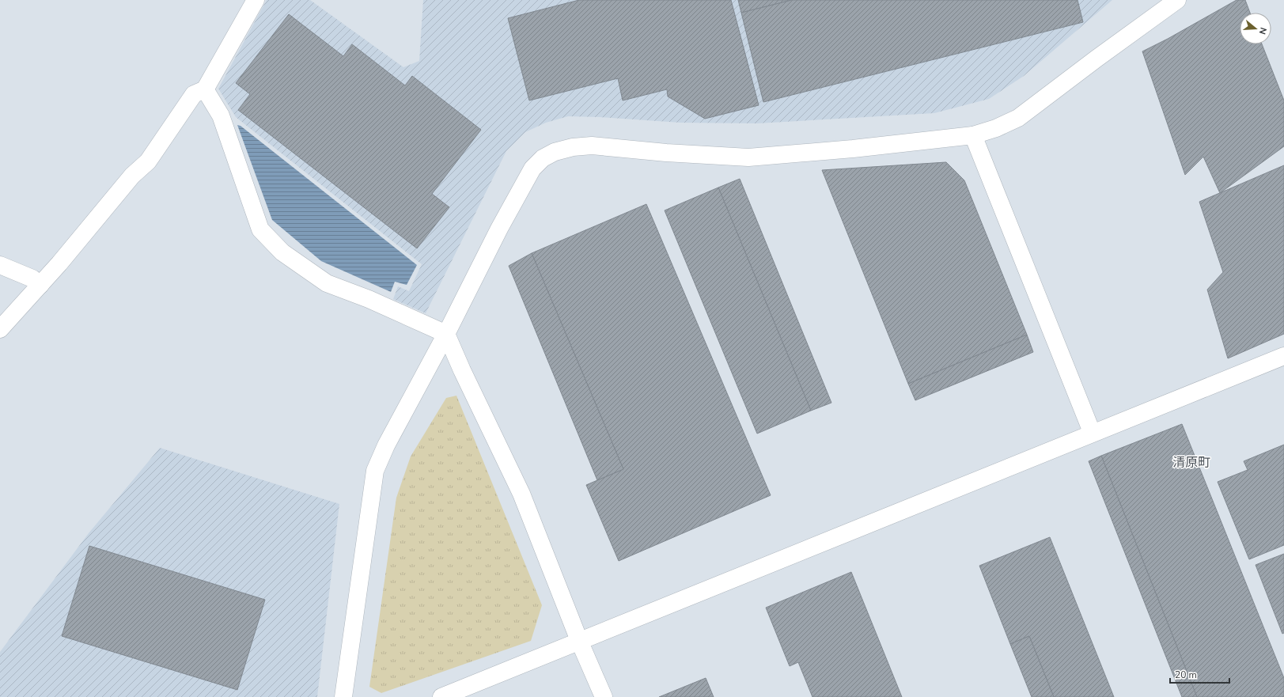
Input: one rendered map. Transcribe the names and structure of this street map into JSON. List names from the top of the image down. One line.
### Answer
{"districts":["清原町"],"scale_bar":"20 m","north":"right"}
